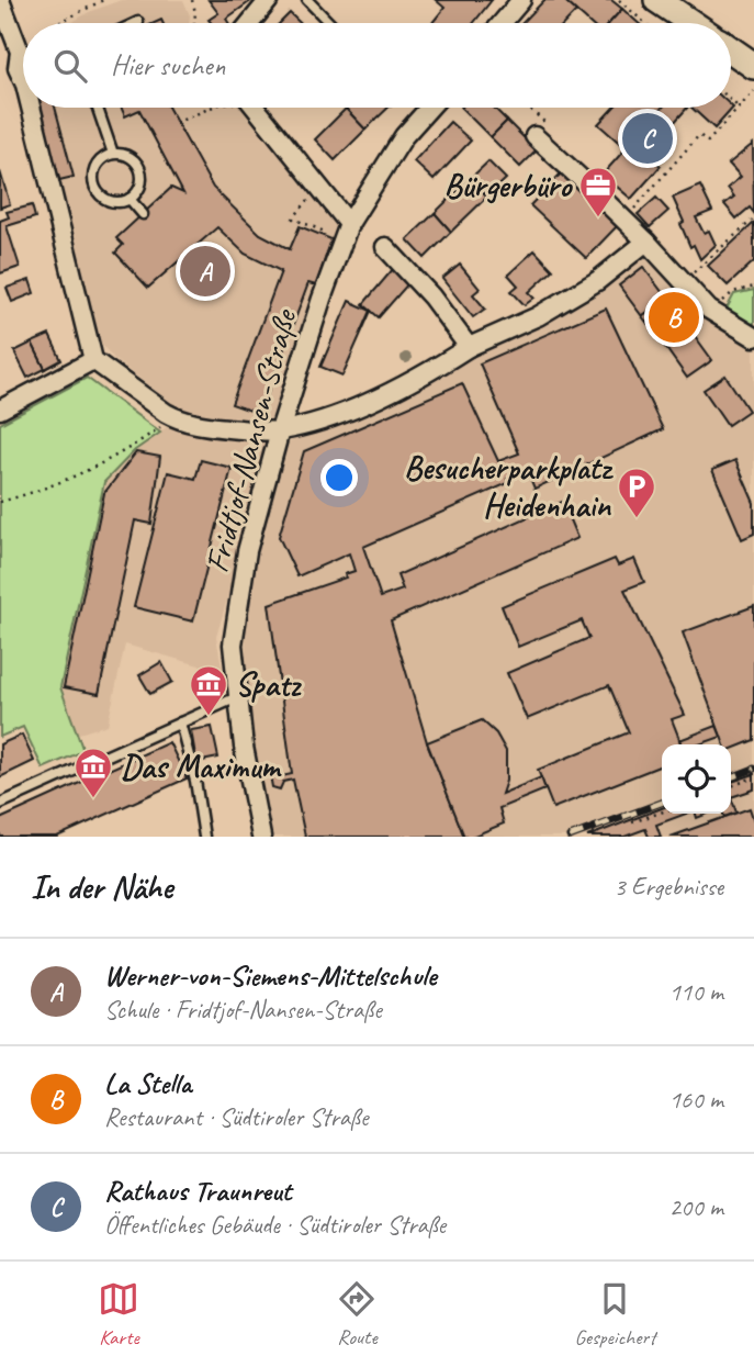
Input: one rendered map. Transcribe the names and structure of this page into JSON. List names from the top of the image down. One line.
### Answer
{"streets":{"street":["Fridtjof-Nansen-Straße"]},"places":{"office":["Bürgerbüro"],"parking":["Besucherparkplatz Heidenhain"],"museum":["Spatz","Das Maximum"]},"page":{"search":"Hier suchen","pins":["C","A","B"],"heading":["In der Nähe","3 Ergebnisse"],"list":[{"mark":"A","name":"Werner-von-Siemens-Mittelschule","note":"Schule · Fridtjof-Nansen-Straße","value":"110 m"},{"mark":"B","name":"La Stella","note":"Restaurant · Südtiroler Straße","value":"160 m"},{"mark":"C","name":"Rathaus Traunreut","note":"Öffentliches Gebäude · Südtiroler Straße","value":"200 m"}],"nav":["Karte","Route","Gespeichert"]}}
